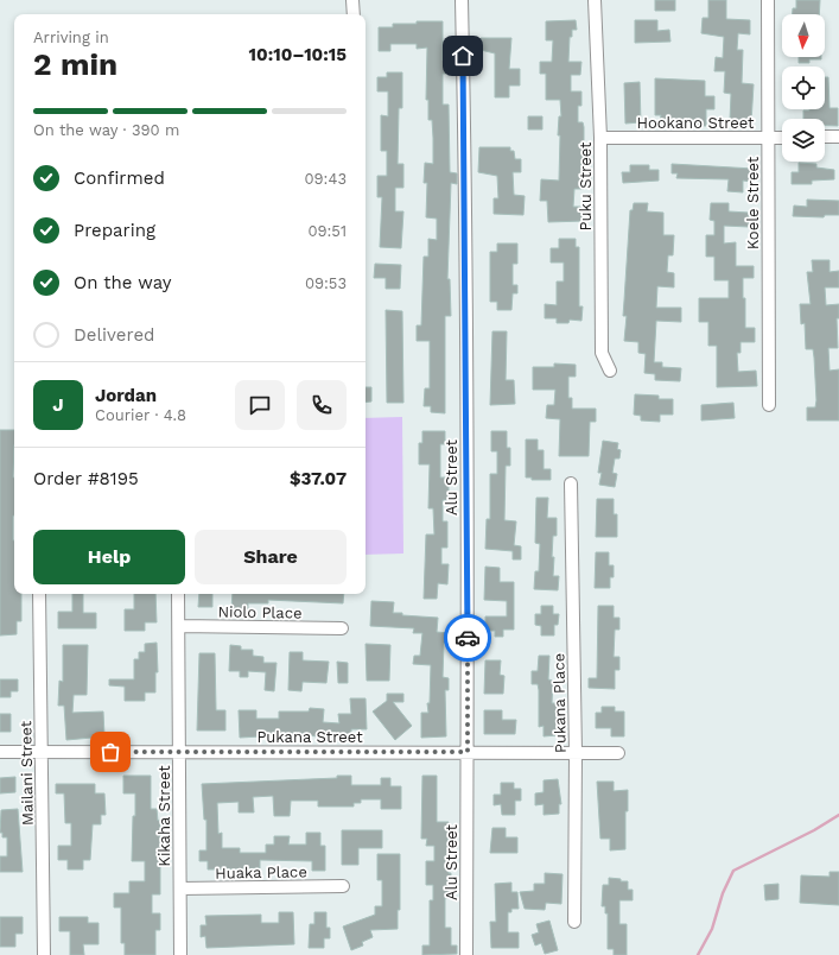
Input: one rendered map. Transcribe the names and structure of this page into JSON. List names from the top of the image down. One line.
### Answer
{"streets":{"street":["Hookano Street","Puku Street","Koele Street","Alu Street","Niolo Place","Pukana Place","Pukana Street","Mailani Street","Kikaha Street","Huaka Place"]},"crossings":[["Hookano Street","Puku Street"],["Hookano Street","Koele Street"],["Alu Street","Pukana Street"],["Niolo Place","Kikaha Street"],["Pukana Place","Pukana Street"],["Pukana Street","Mailani Street"],["Pukana Street","Kikaha Street"],["Kikaha Street","Huaka Place"]],"north":"bottom","page":{"heading":["2 min","Arriving in","10:10–10:15"],"panel":["Jordan","Courier · 4.8","Order #8195","$37.07"],"bar":"On the way · 390 m","list":[["Confirmed","09:43"],["Preparing","09:51"],["On the way","09:53"],"Delivered"],"round":"J","buttons":["Help","Share"]}}
